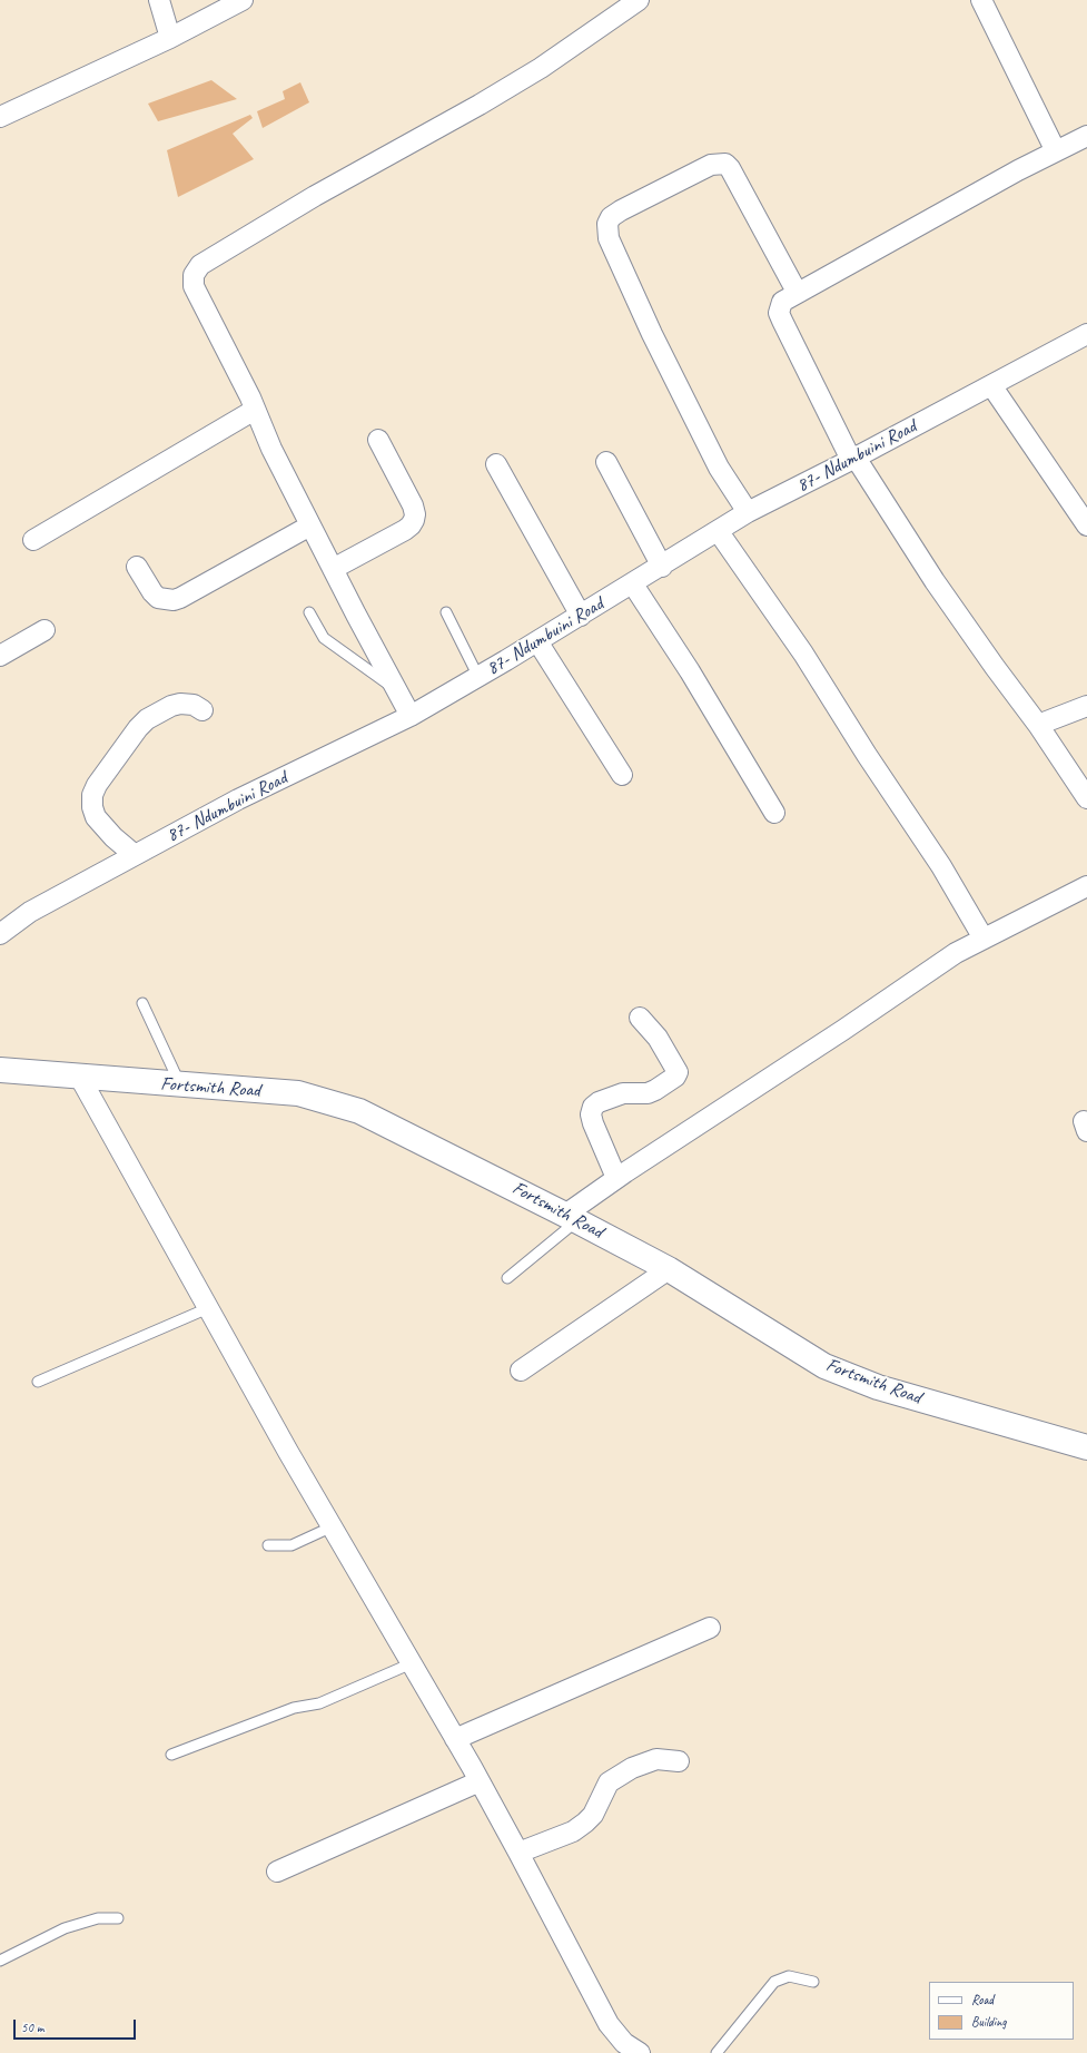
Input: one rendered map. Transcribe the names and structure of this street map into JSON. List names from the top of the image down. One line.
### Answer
{"streets":{"street":["87- Ndumbuini Road","Fortsmith Road"]},"legend":["Road","Building"],"scale_bar":"50 m"}
